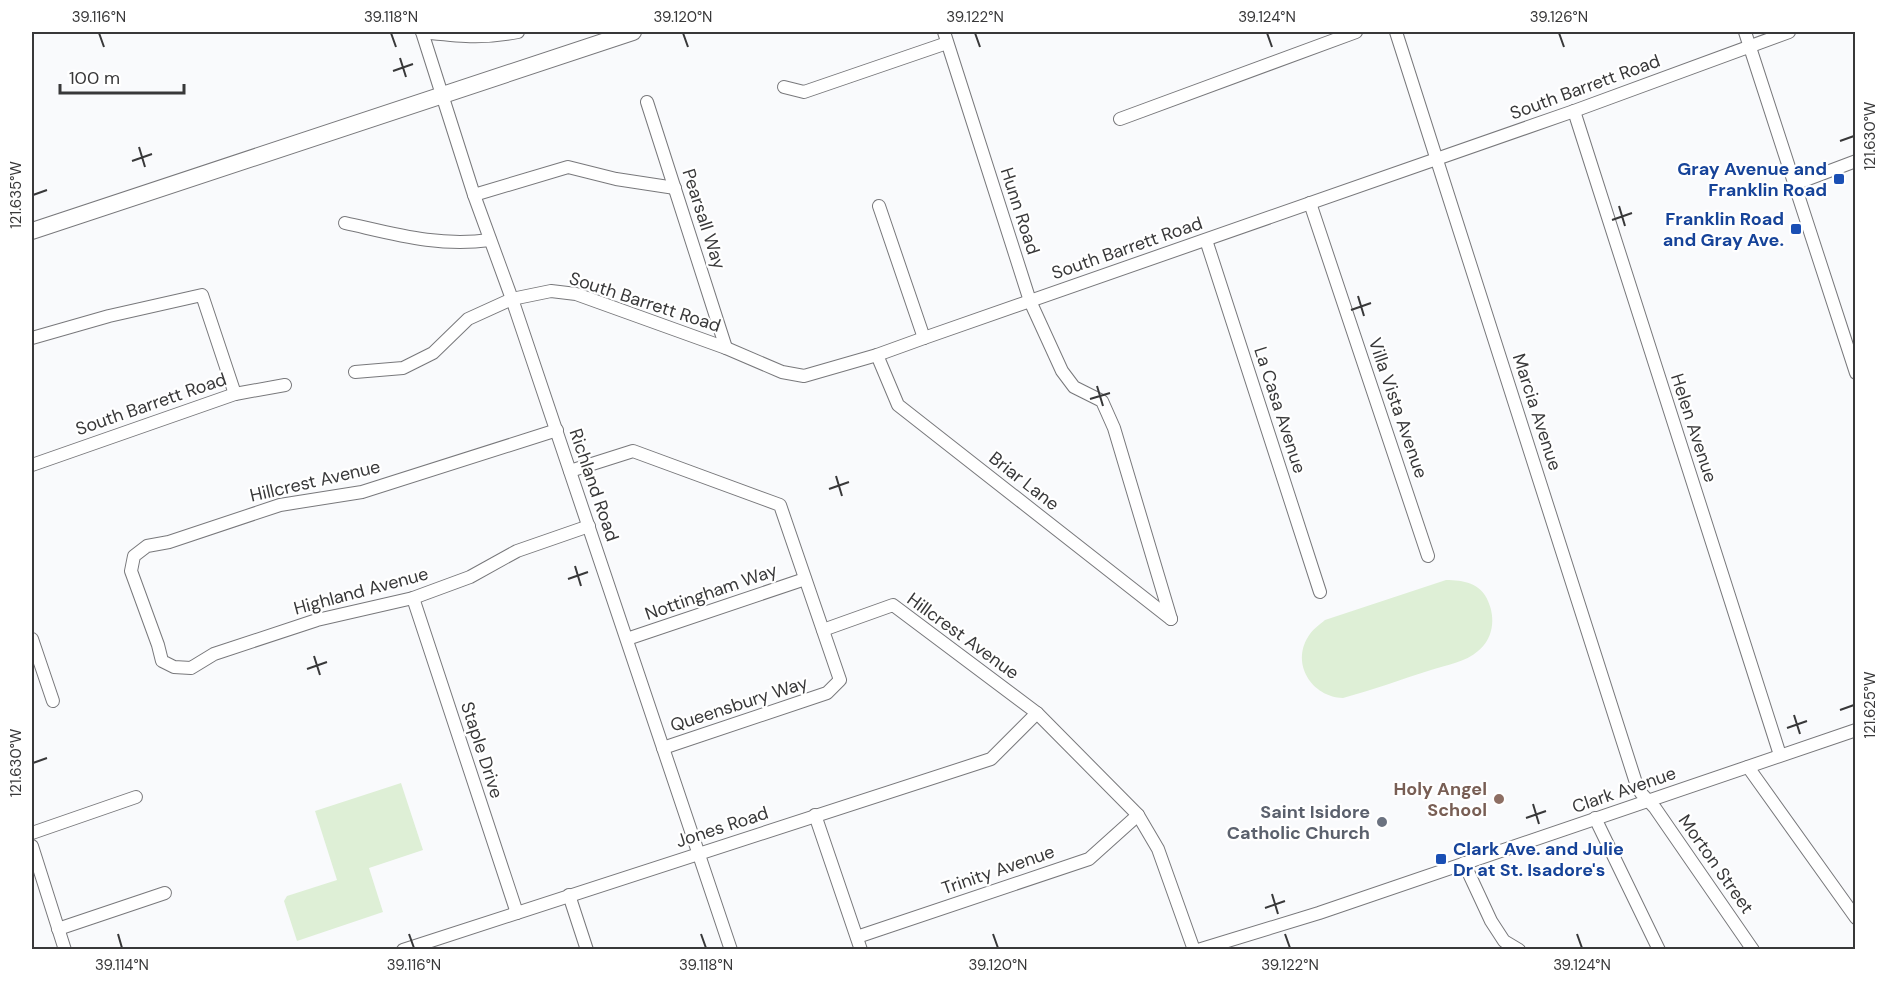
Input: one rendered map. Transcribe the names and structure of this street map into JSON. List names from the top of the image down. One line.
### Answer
{"streets":{"street":["South Barrett Road","Hunn Road","Pearsall Way","Villa Vista Avenue","La Casa Avenue","Marcia Avenue","Helen Avenue","Hillcrest Avenue","Briar Lane","Richland Road","Highland Avenue","Nottingham Way","Queensbury Way","Staple Drive","Clark Avenue","Jones Road","Morton Street","Trinity Avenue"]},"crossings":[["South Barrett Road","Hunn Road"],["South Barrett Road","Pearsall Way"],["South Barrett Road","Villa Vista Avenue"],["South Barrett Road","La Casa Avenue"],["South Barrett Road","Marcia Avenue"],["South Barrett Road","Helen Avenue"],["South Barrett Road","Briar Lane"],["South Barrett Road","Richland Road"],["Hunn Road","Briar Lane"],["Marcia Avenue","Clark Avenue"],["Marcia Avenue","Morton Street"],["Helen Avenue","Clark Avenue"],["Hillcrest Avenue","Richland Road"],["Hillcrest Avenue","Highland Avenue"],["Hillcrest Avenue","Queensbury Way"],["Hillcrest Avenue","Clark Avenue"],["Hillcrest Avenue","Jones Road"],["Hillcrest Avenue","Trinity Avenue"],["Richland Road","Highland Avenue"],["Richland Road","Nottingham Way"],["Richland Road","Queensbury Way"],["Richland Road","Jones Road"],["Highland Avenue","Staple Drive"],["Staple Drive","Jones Road"],["Clark Avenue","Morton Street"]],"places":{"transit":["Gray Avenue and Franklin Road","Franklin Road and Gray Ave.","Clark Ave. and Julie Dr at St. Isadore's"],"other":["Holy Angel School","Saint Isidore Catholic Church"]},"scale_bar":"100 m","coordinates":["39.116°N","39.118°N","39.120°N","39.122°N","39.124°N","39.126°N","121.630°W","121.635°W","121.625°W","39.114°N"]}
